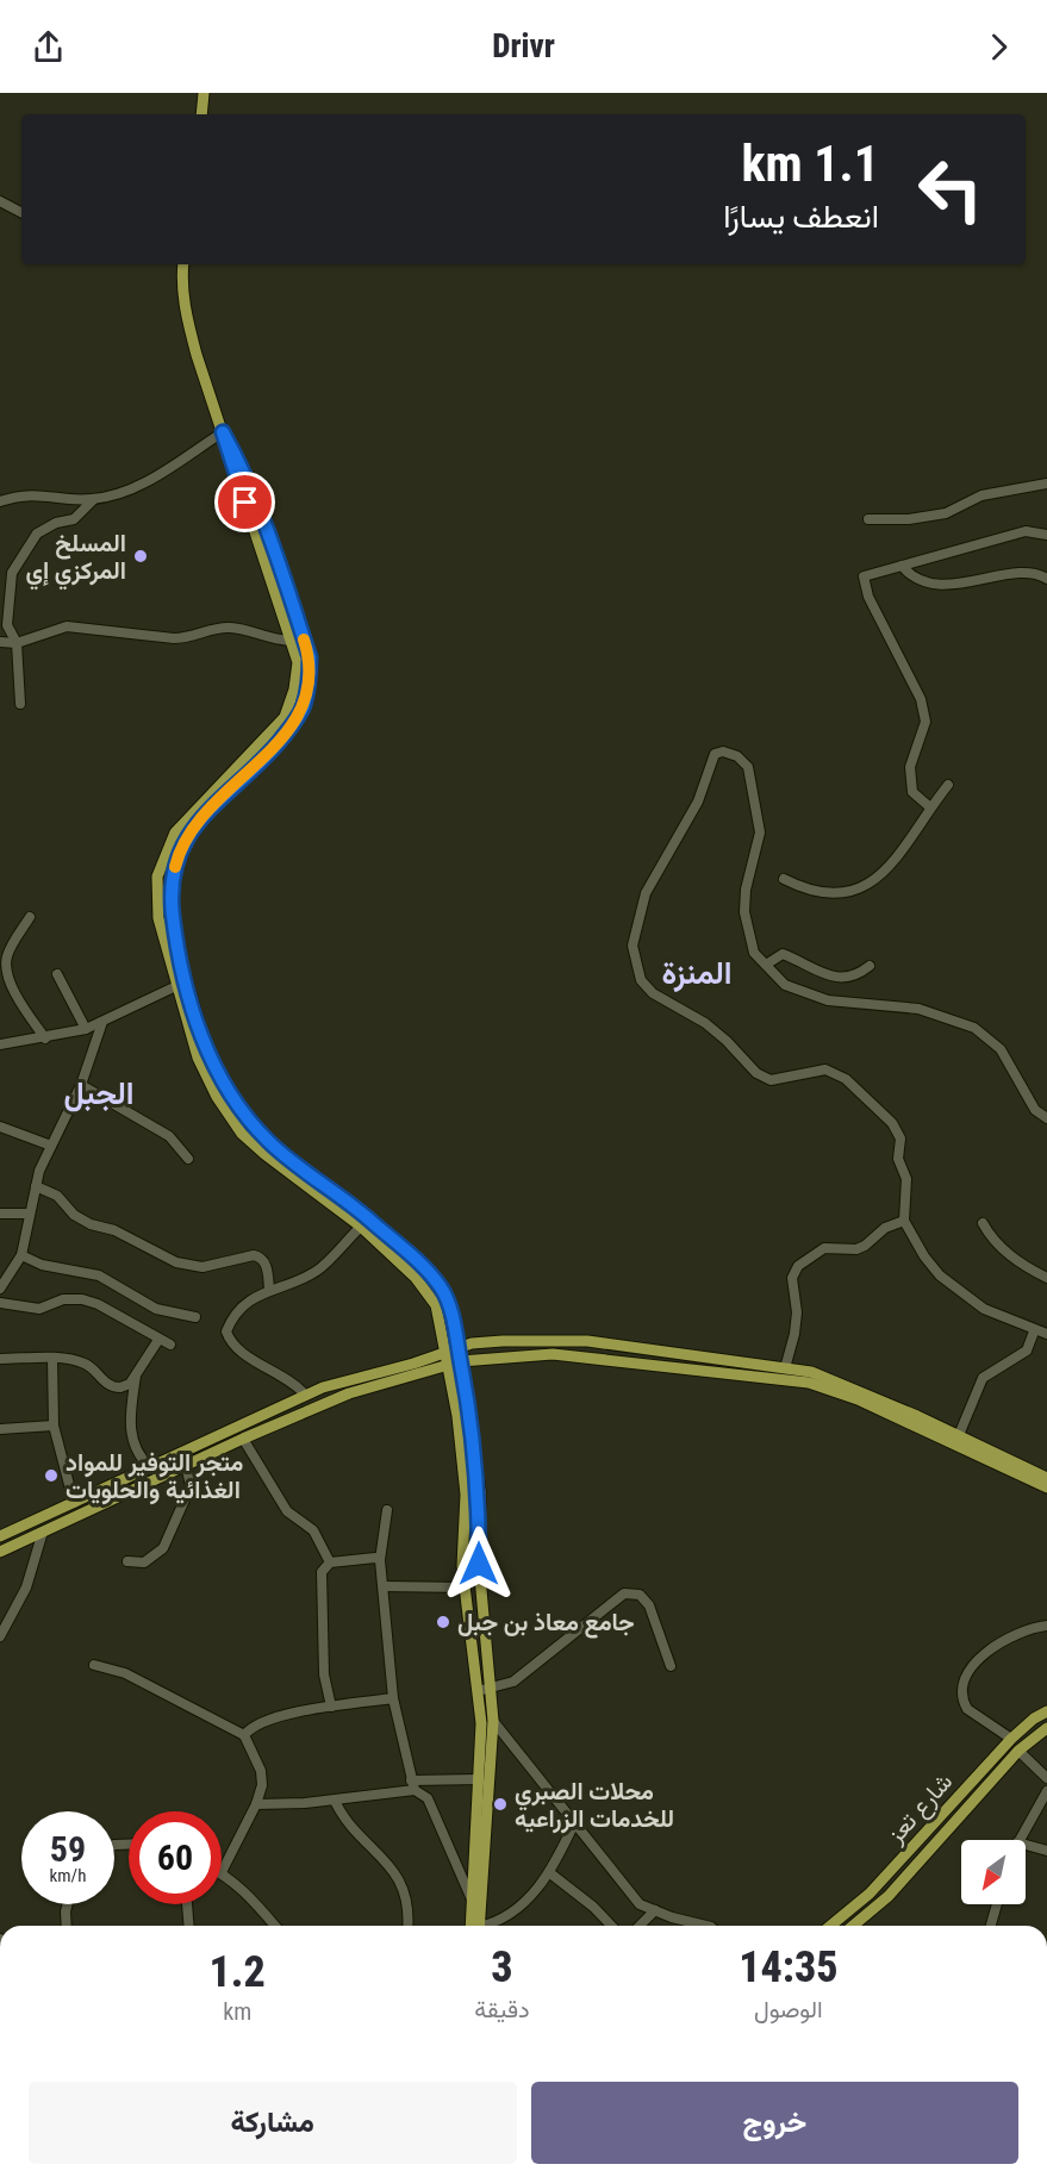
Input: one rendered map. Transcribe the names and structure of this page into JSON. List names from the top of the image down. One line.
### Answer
{"streets":{"main road":["شارع تعز"]},"districts":["المنزة","الجبل"],"places":["المسلخ المركزي إي","متجر التوفير للمواد الغذائية والحلويات","جامع معاذ بن جبل","محلات الصبري للخدمات الزراعيه"],"north":"bottom left","page":{"header":"Drivr","turn":["1.1 km","انعطف يسارًا"],"speed":"59 km/h","limit":"60","eta":["14:35","الوصول","3","دقيقة","1.2","km"],"buttons":["خروج","مشاركة"]}}
